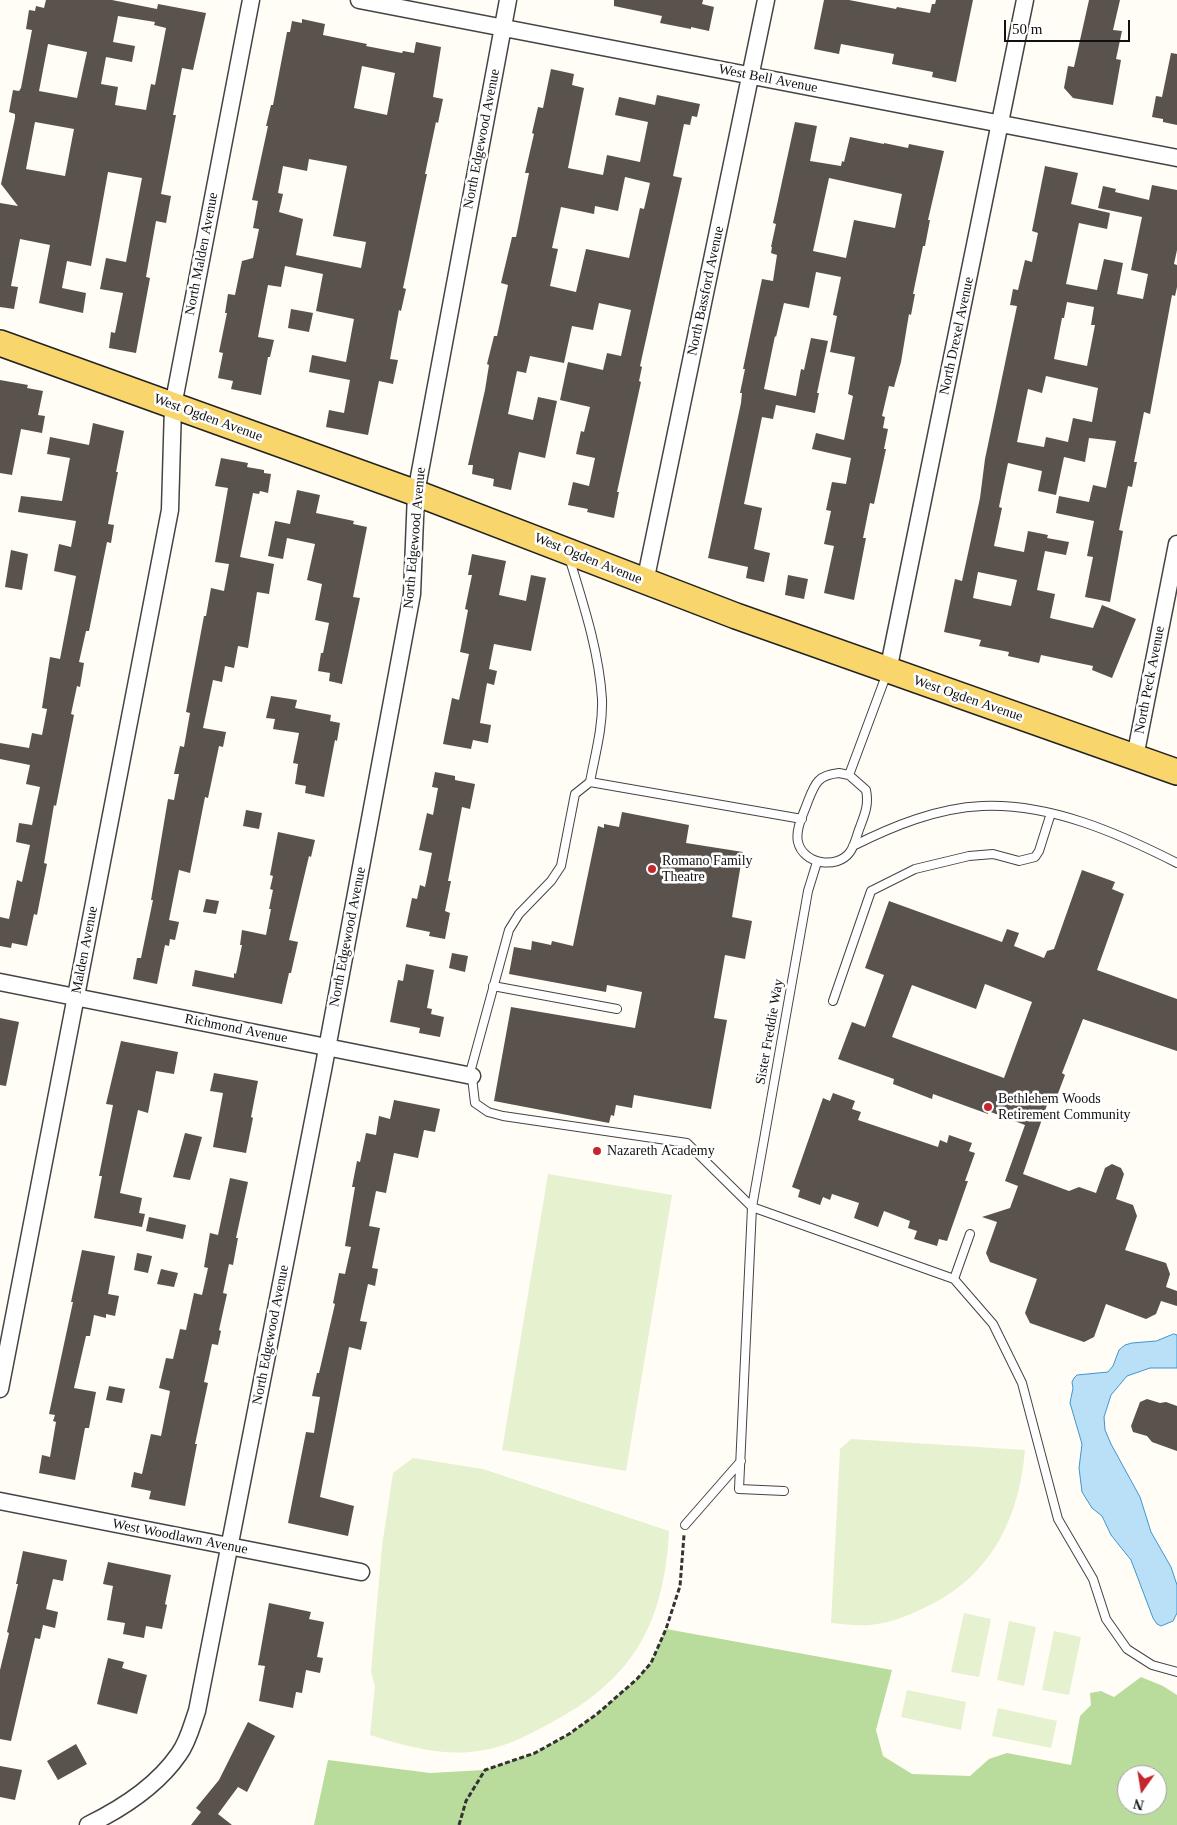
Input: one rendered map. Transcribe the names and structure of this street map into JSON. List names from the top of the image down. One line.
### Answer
{"streets":{"main road":["West Ogden Avenue"],"street":["West Bell Avenue","North Edgewood Avenue","North Malden Avenue","North Bassford Avenue","North Drexel Avenue","North Peck Avenue","Malden Avenue","Richmond Avenue","West Woodlawn Avenue"],"lane":["Sister Freddie Way"]},"crossings":[["West Bell Avenue","North Edgewood Avenue"],["West Bell Avenue","North Bassford Avenue"],["West Bell Avenue","North Drexel Avenue"],["North Edgewood Avenue","West Ogden Avenue"],["North Edgewood Avenue","Richmond Avenue"],["North Edgewood Avenue","West Woodlawn Avenue"],["North Malden Avenue","West Ogden Avenue"],["North Malden Avenue","Malden Avenue"],["North Bassford Avenue","West Ogden Avenue"],["North Drexel Avenue","West Ogden Avenue"],["West Ogden Avenue","North Peck Avenue"],["Malden Avenue","Richmond Avenue"]],"places":["Romano Family Theatre","Bethlehem Woods Retirement Community","Nazareth Academy"],"scale_bar":"50 m","north":"bottom"}
